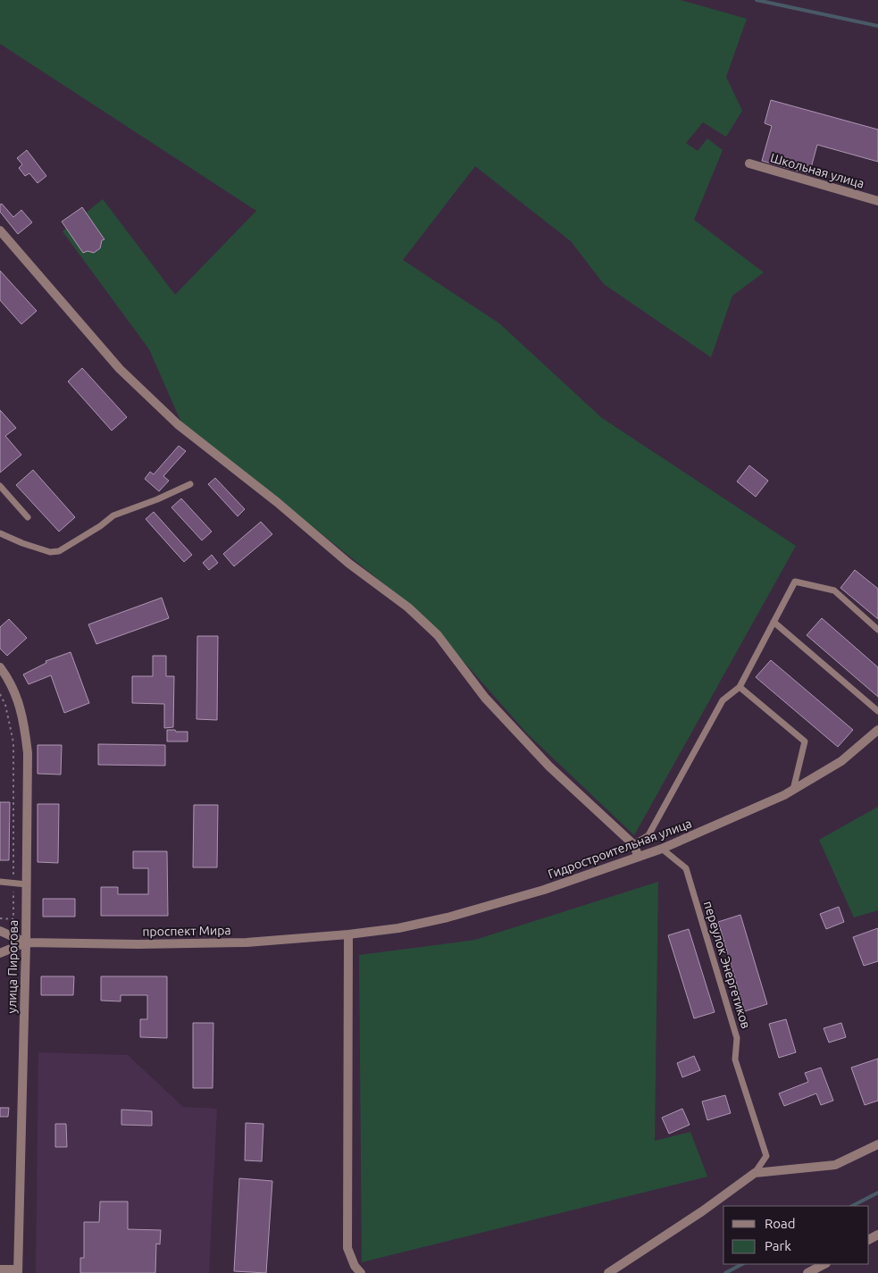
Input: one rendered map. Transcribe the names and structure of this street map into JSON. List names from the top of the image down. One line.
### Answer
{"streets":{"street":["Школьная улица","Гидростроительная улица","проспект Мира","улица Пирогова"],"lane":["переулок Энергетиков"]},"crossings":[["Гидростроительная улица","проспект Мира"],["Гидростроительная улица","переулок Энергетиков"],["проспект Мира","улица Пирогова"]],"legend":["Road","Park"]}
